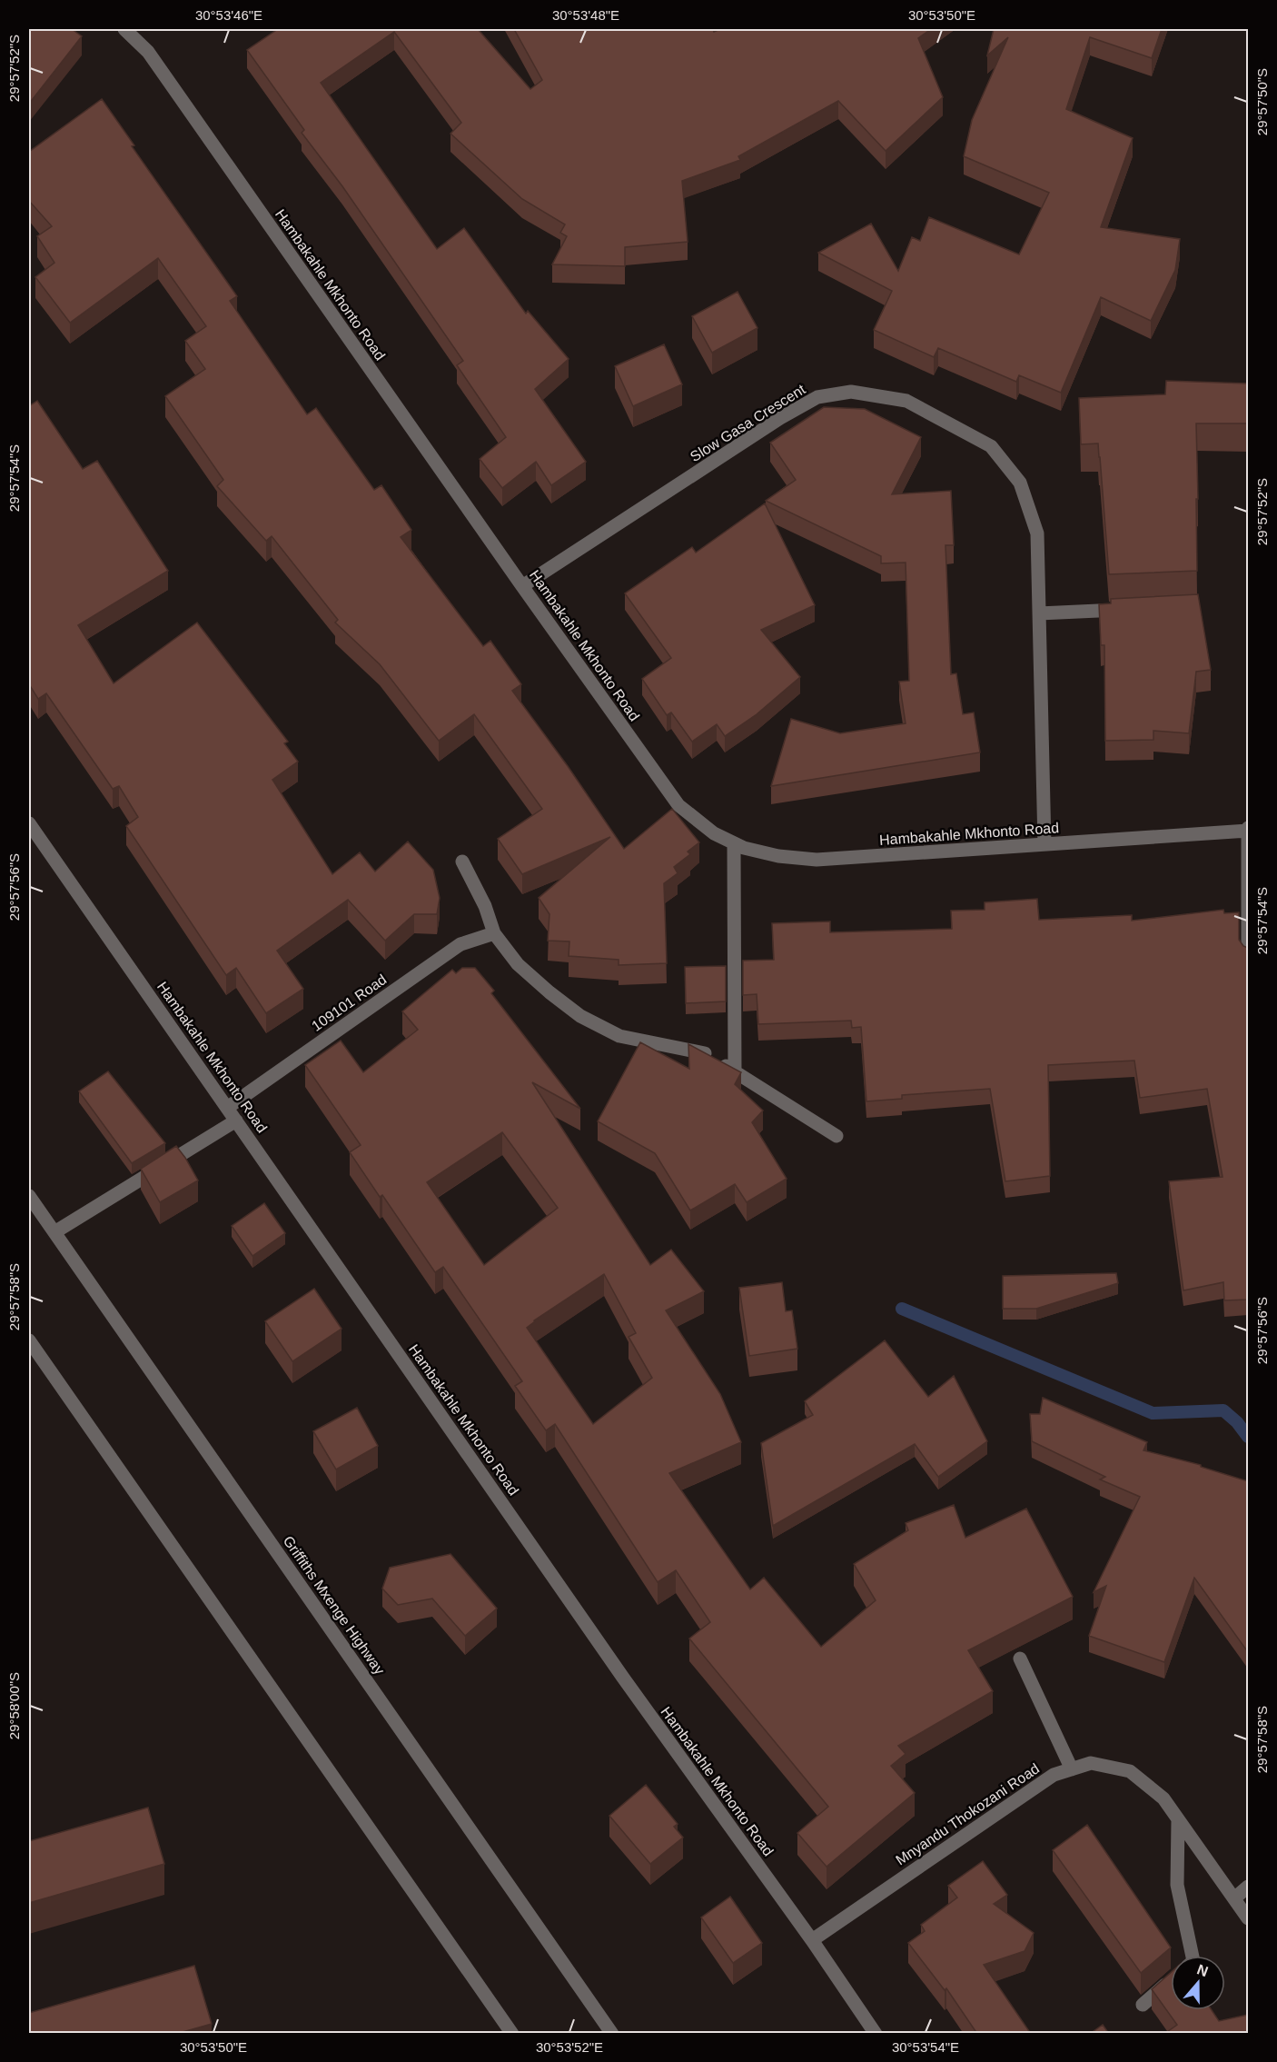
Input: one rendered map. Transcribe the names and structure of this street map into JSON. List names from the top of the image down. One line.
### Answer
{"streets":{"street":["Hambakahle Mkhonto Road","Slow Gasa Crescent","109101 Road","Griffiths Mxenge Highway","Mnyandu Thokozani Road"]},"crossings":[["Hambakahle Mkhonto Road","Slow Gasa Crescent"],["Hambakahle Mkhonto Road","109101 Road"],["Hambakahle Mkhonto Road","Mnyandu Thokozani Road"]],"north":"top","coordinates":["30°53'46\"E","30°53'48\"E","30°53'50\"E","29°57'52\"S","29°57'50\"S","29°57'54\"S","29°57'56\"S","29°57'58\"S","29°58'00\"S","30°53'52\"E","30°53'54\"E"]}
